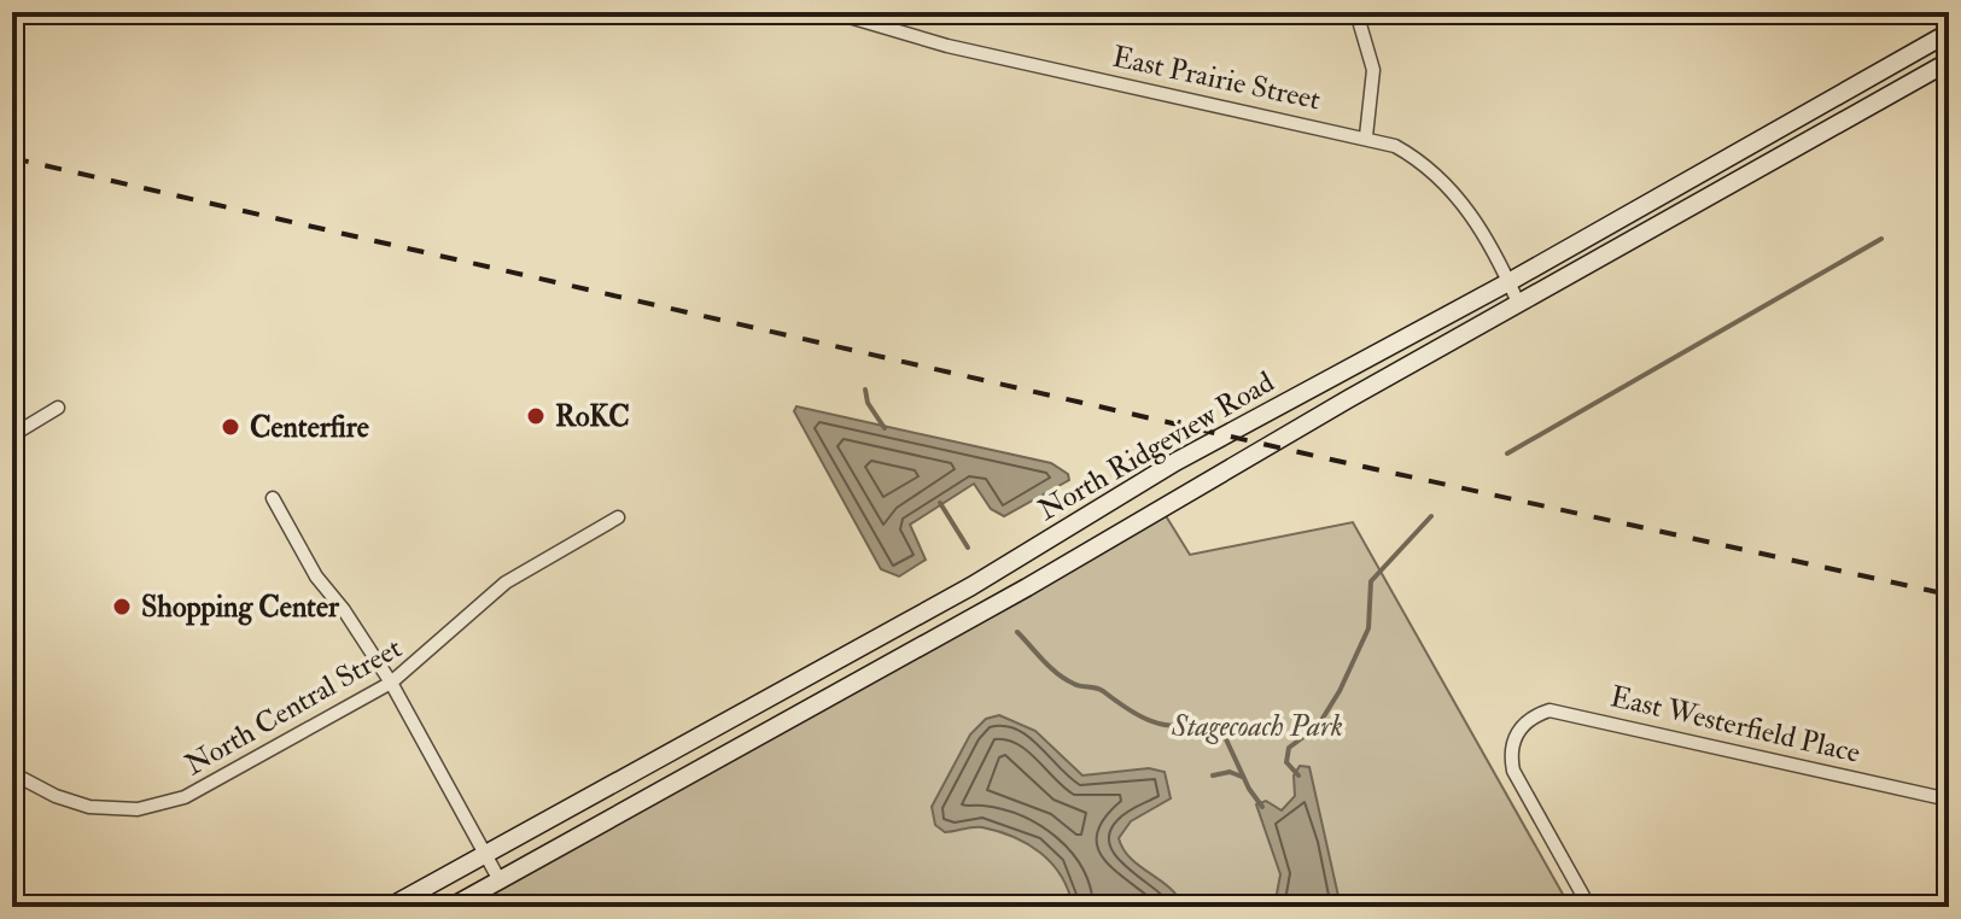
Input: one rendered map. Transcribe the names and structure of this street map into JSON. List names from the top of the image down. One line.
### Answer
{"streets":{"main road":["North Ridgeview Road"],"street":["East Prairie Street","North Central Street","East Westerfield Place"]},"crossings":[["East Prairie Street","North Ridgeview Road"]],"parks":["Stagecoach Park"],"places":["RoKC","Centerfire","Shopping Center"]}
